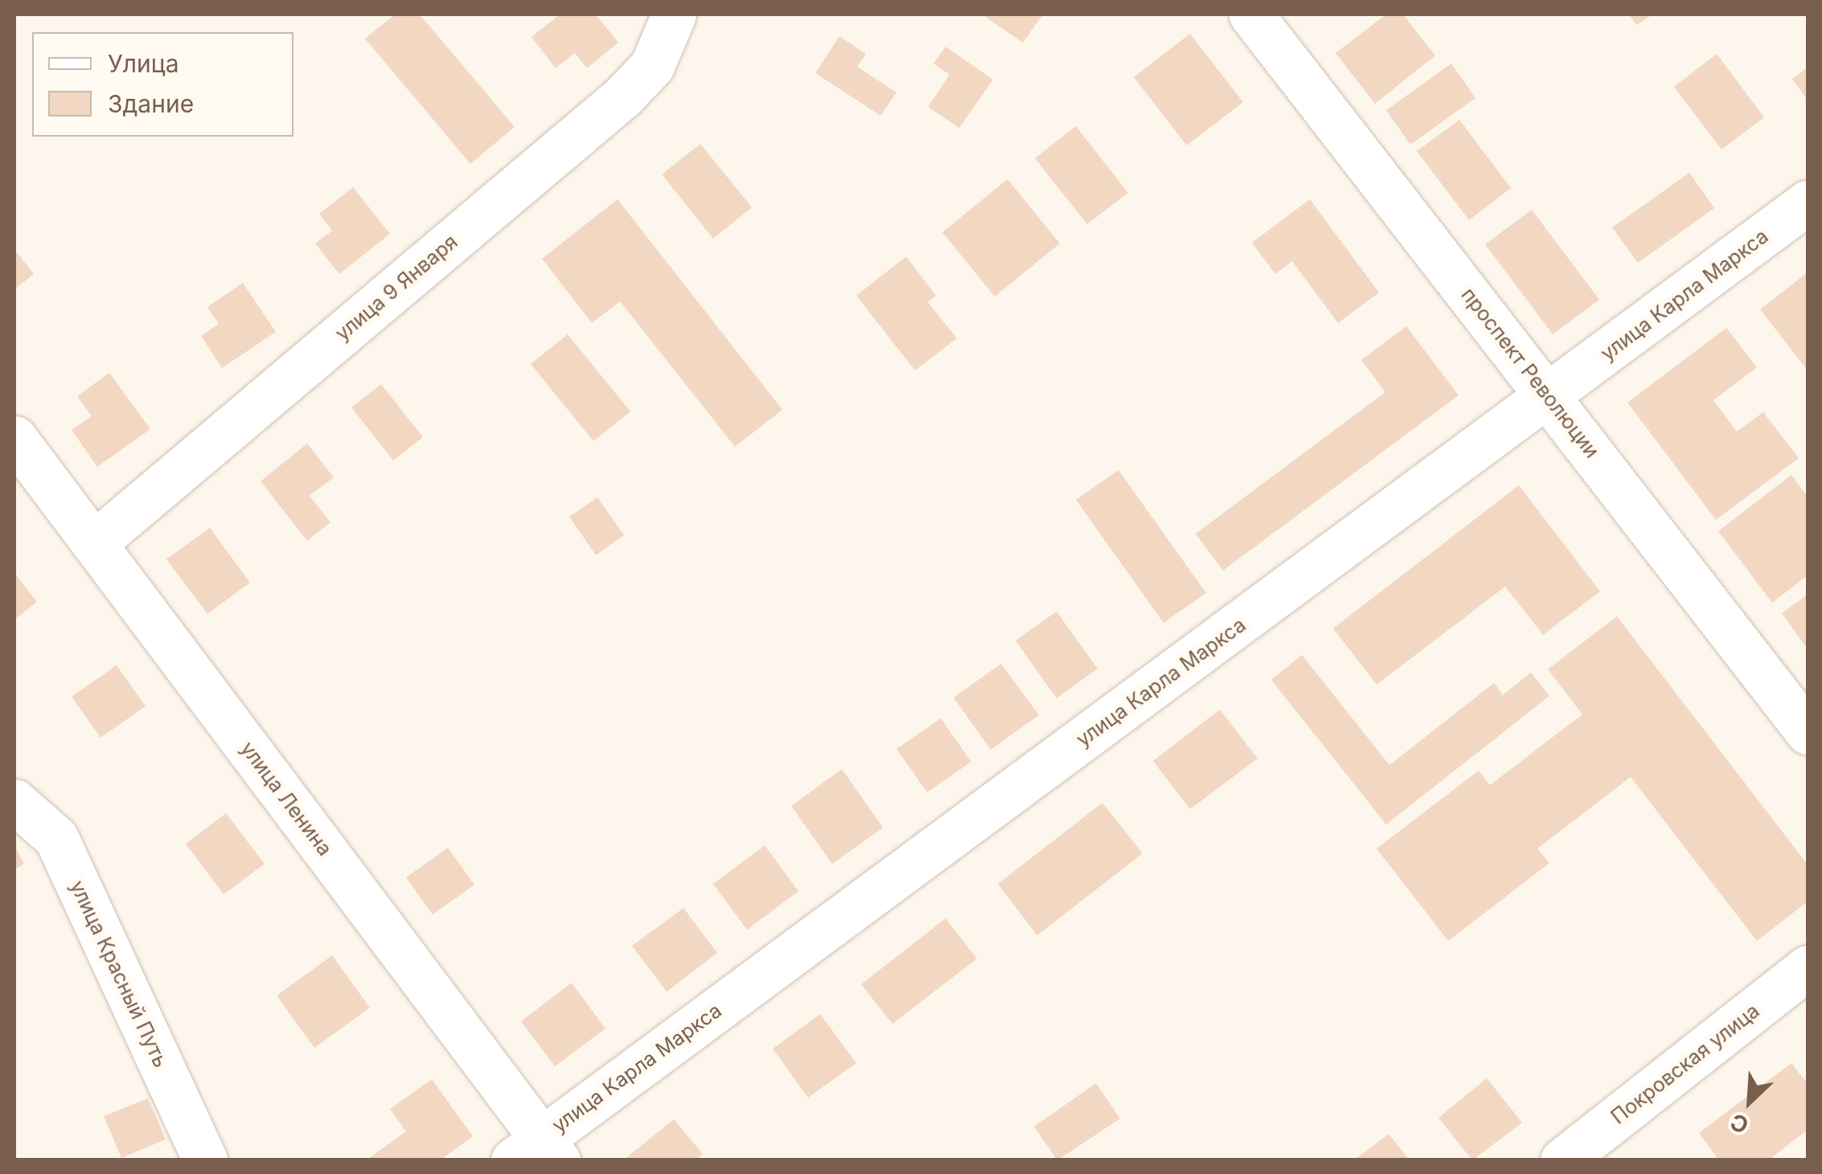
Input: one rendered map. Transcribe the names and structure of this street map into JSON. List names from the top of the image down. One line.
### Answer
{"streets":{"street":["улица 9 Января","улица Карла Маркса","проспект Революции","улица Ленина","улица Красный Путь","Покровская улица"]},"crossings":[["улица 9 Января","улица Ленина"],["улица Карла Маркса","проспект Революции"],["улица Карла Маркса","улица Ленина"]],"legend":["Улица","Здание"],"north":"bottom left"}
